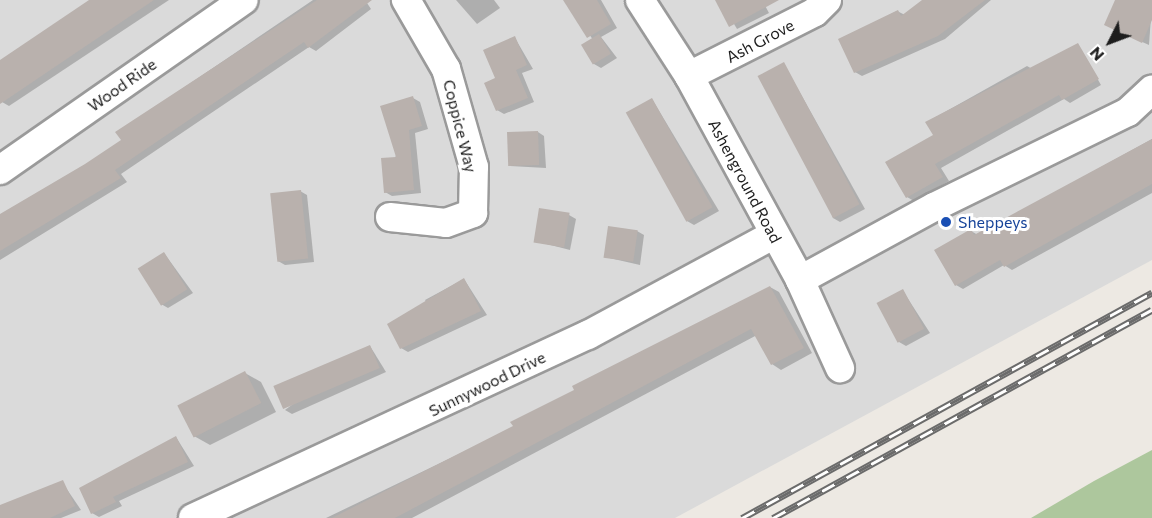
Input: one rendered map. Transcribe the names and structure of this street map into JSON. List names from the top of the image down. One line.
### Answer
{"streets":{"street":["Ash Grove","Wood Ride","Coppice Way","Ashenground Road","Sunnywood Drive"]},"crossings":[["Ash Grove","Ashenground Road"],["Ashenground Road","Sunnywood Drive"]],"places":["Sheppeys"],"north":"bottom left"}
